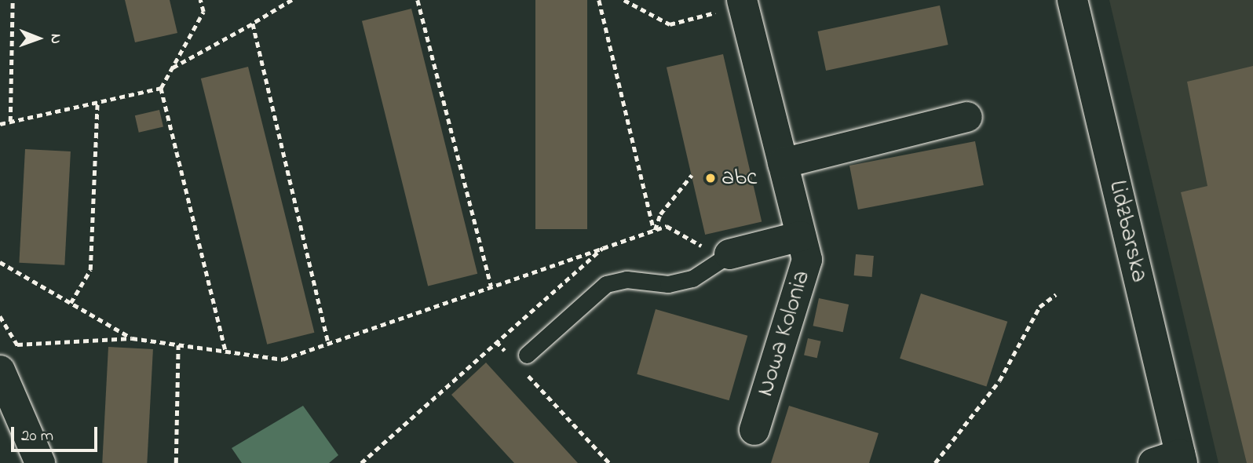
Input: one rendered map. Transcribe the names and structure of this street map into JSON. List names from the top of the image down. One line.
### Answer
{"streets":{"street":["Lidzbarska","Nowa Kolonia"]},"places":["abc"],"scale_bar":"20 m","north":"right"}
